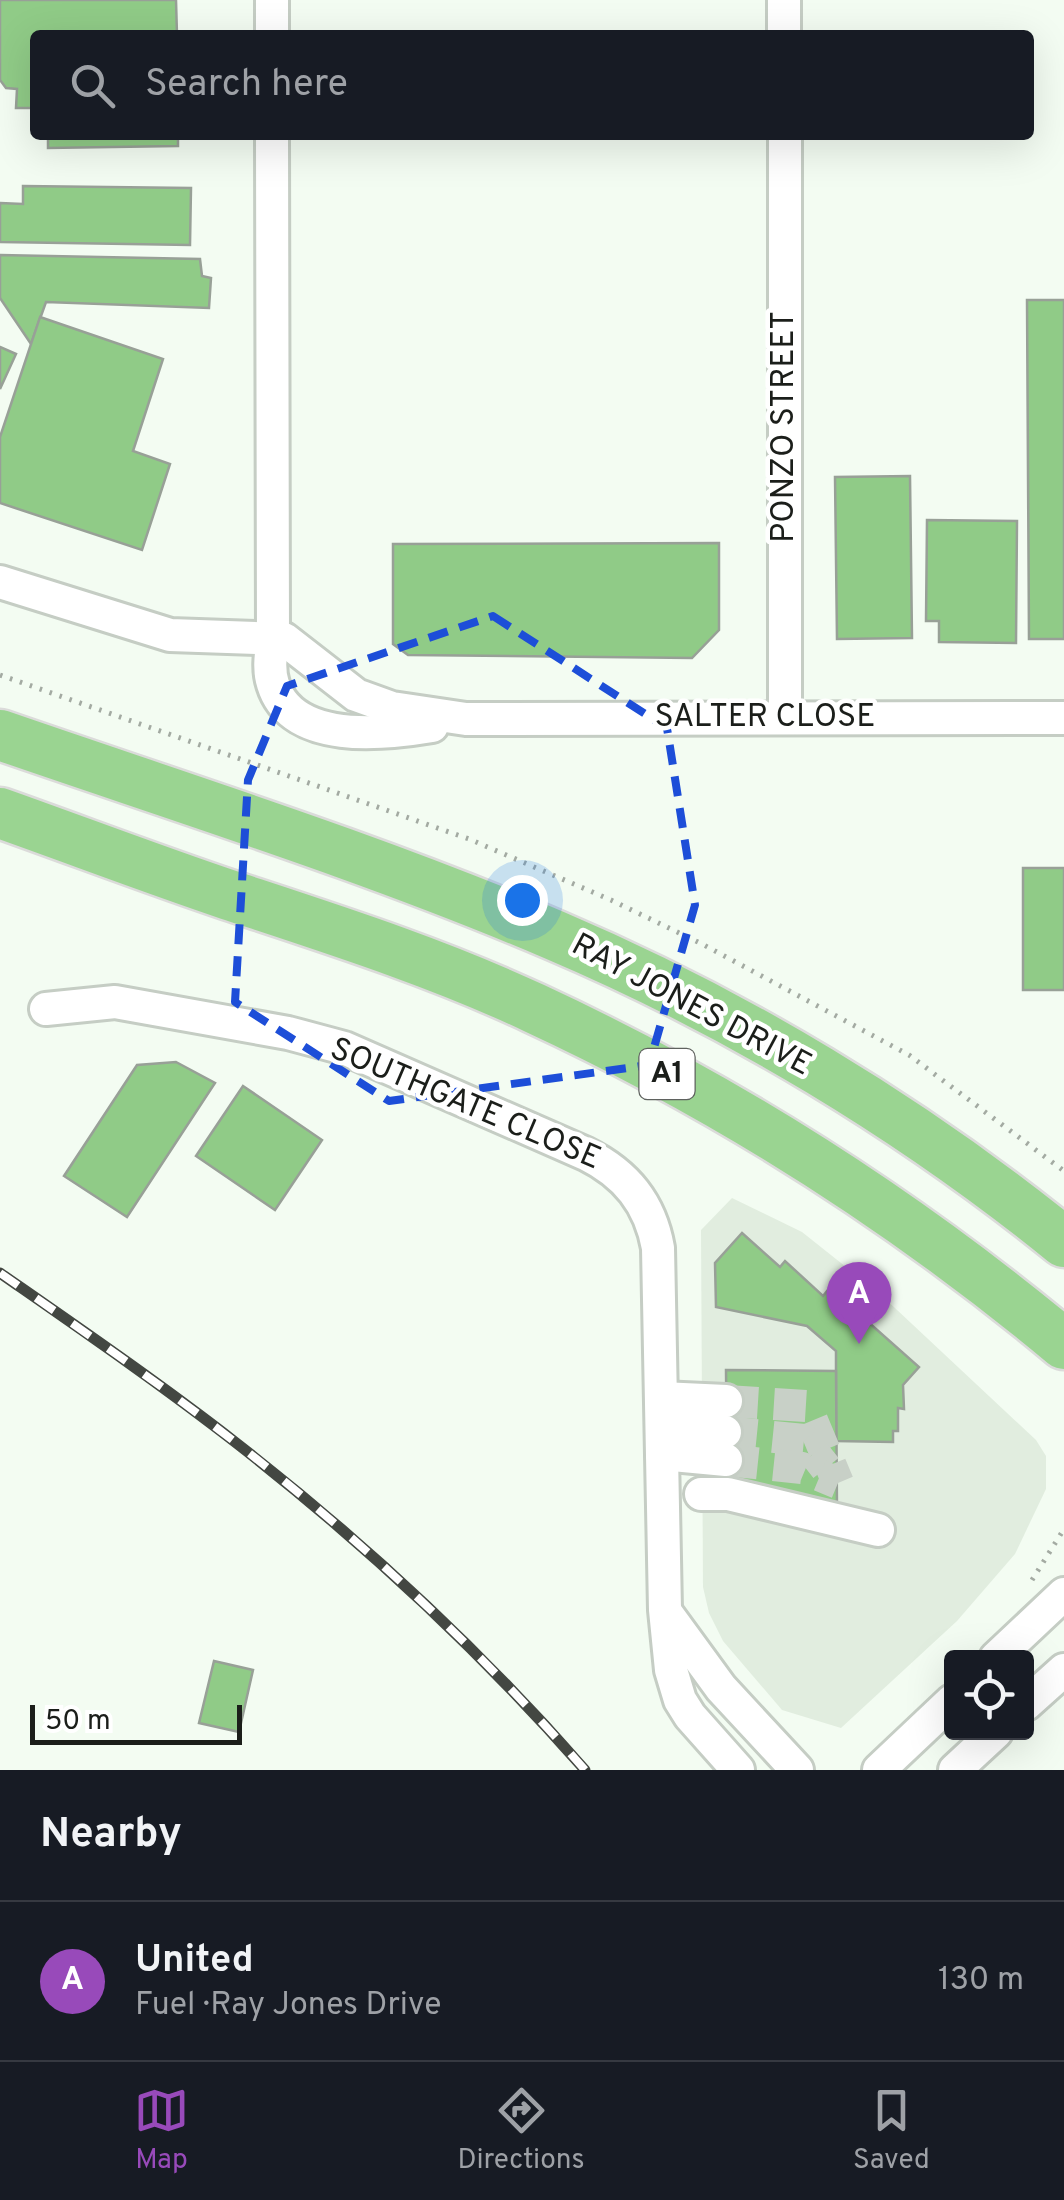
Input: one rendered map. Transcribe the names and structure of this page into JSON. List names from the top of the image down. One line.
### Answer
{"streets":{"highway":["RAY JONES DRIVE","A1"],"street":["PONZO STREET","SALTER CLOSE","SOUTHGATE CLOSE"]},"crossings":[["PONZO STREET","SALTER CLOSE"]],"scale_bar":"50 m","page":{"search":"Search here","pins":"A","scale":"50 m","heading":"Nearby","list":[{"mark":"A","name":"United","note":"Fuel · Ray Jones Drive","value":"130 m"}],"nav":["Map","Directions","Saved"]}}
